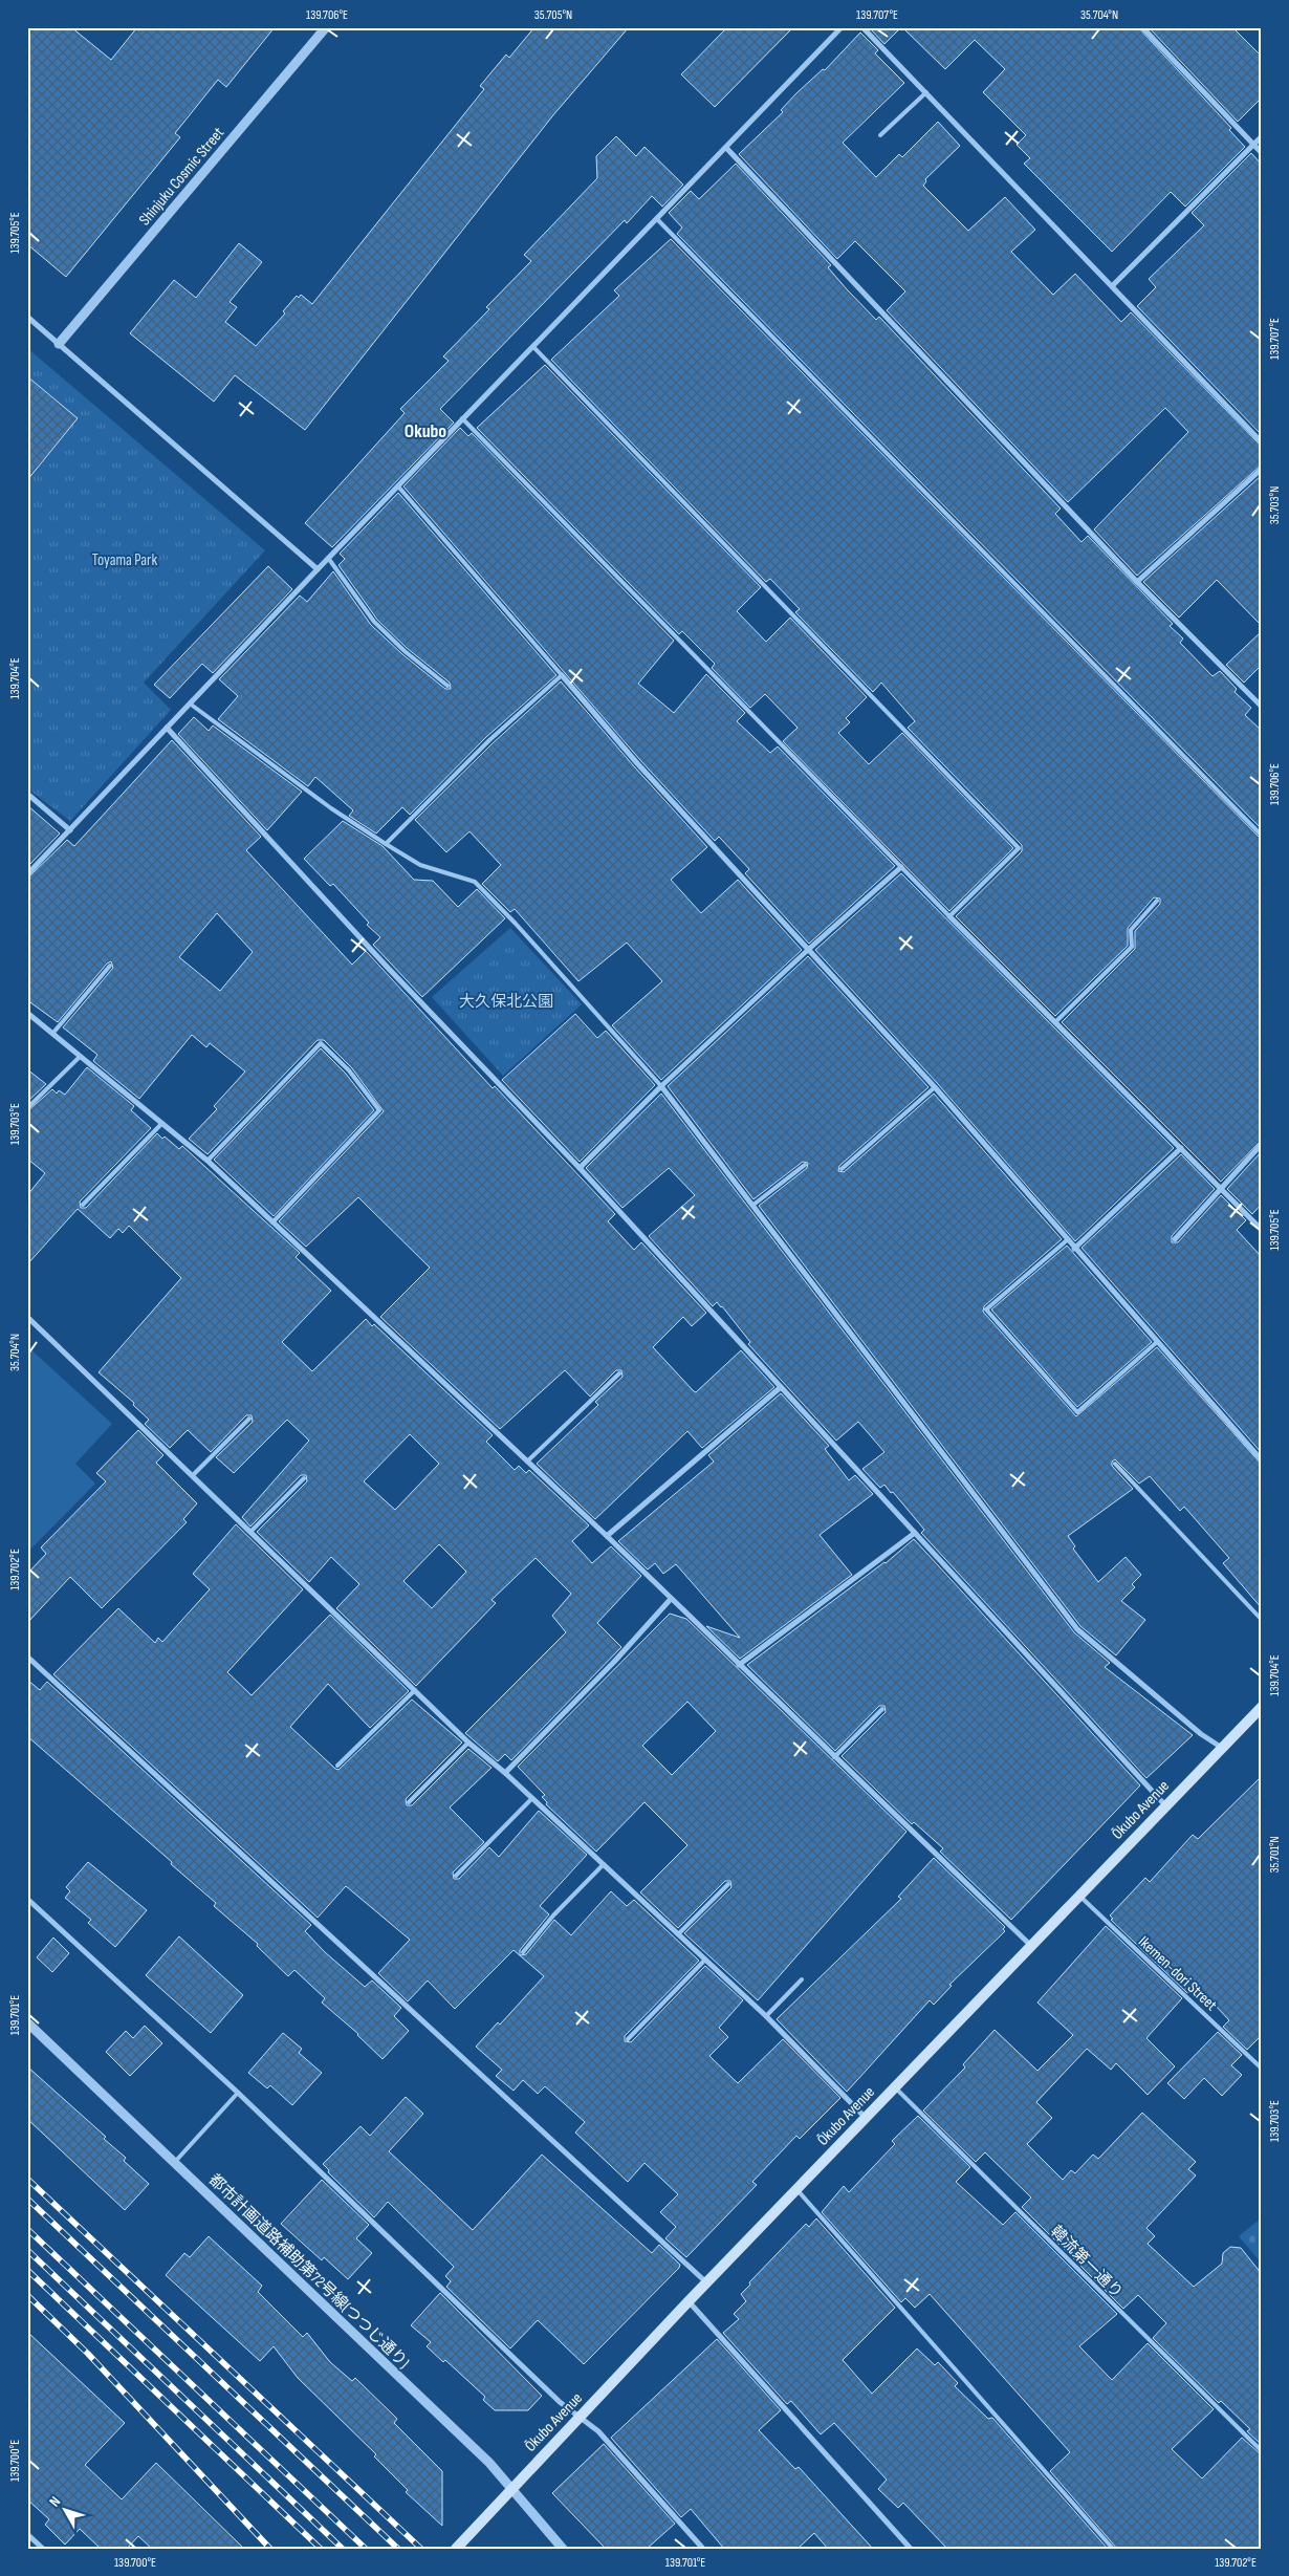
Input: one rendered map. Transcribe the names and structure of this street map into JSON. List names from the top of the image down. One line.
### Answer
{"streets":{"main road":["Ōkubo Avenue"],"street":["Shinjuku Cosmic Street","都市計画道路補助第72号線(つつじ通り)"],"lane":["Ikemen-dori Street","韓流第一通り"]},"crossings":[["Ōkubo Avenue","Ikemen-dori Street"],["Ōkubo Avenue","韓流第一通り"],["Ōkubo Avenue","都市計画道路補助第72号線(つつじ通り)"]],"districts":["Okubo"],"parks":["Toyama Park","大久保北公園"],"north":"top left","coordinates":["139.706°E","35.705°N","139.707°E","35.704°N","139.705°E","35.703°N","139.704°E","139.703°E","139.702°E","35.701°N","139.701°E","139.700°E"]}
